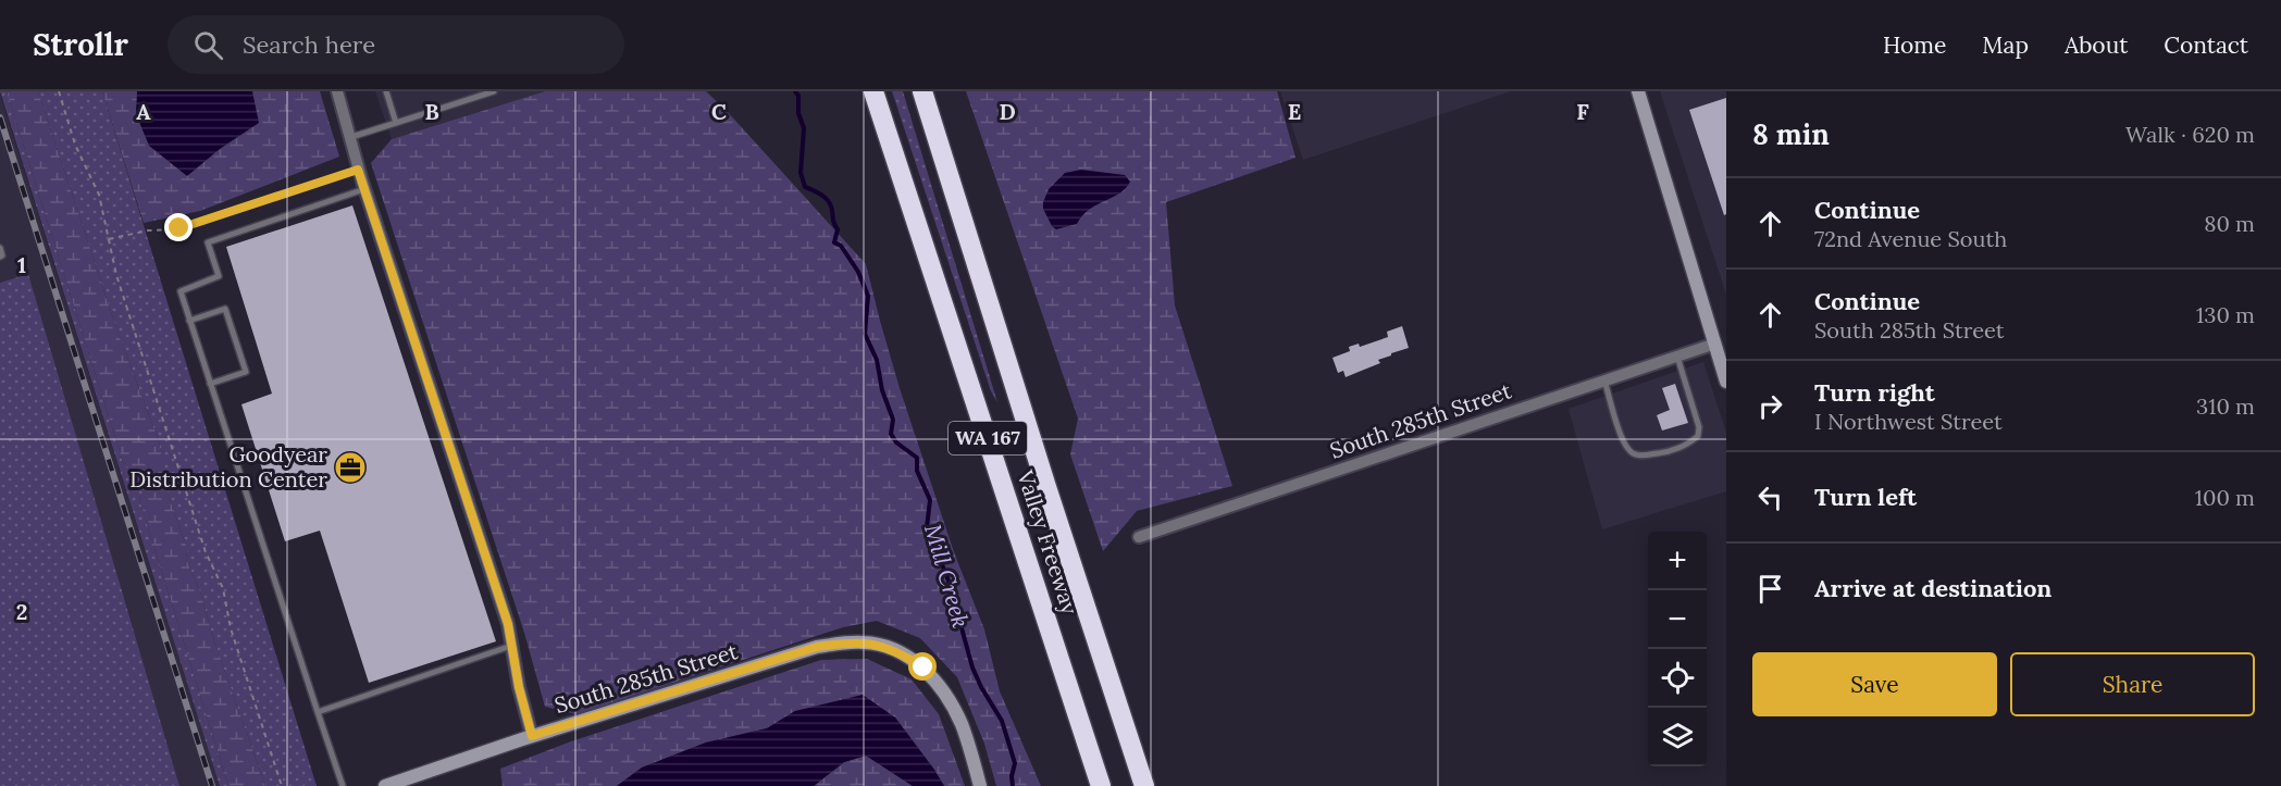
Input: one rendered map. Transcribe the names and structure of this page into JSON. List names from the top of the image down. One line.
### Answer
{"streets":{"highway":["WA 167","Valley Freeway"],"street":["South 285th Street"]},"water":["Mill Creek"],"places":{"office":["Goodyear Distribution Center"]},"page":{"header":"Strollr","search":"Search here","nav":["Home","Map","About","Contact"],"heading":["8 min","Walk · 620 m"],"list":[["Continue","72nd Avenue South","80 m"],["Continue","South 285th Street","130 m"],["Turn right","I Northwest Street","310 m"],["Turn left","100 m"],"Arrive at destination"],"map_buttons":["+","−"],"buttons":["Save","Share"]},"grid":{"columns":["A","B","C","D","E","F"],"rows":["1","2"]}}
